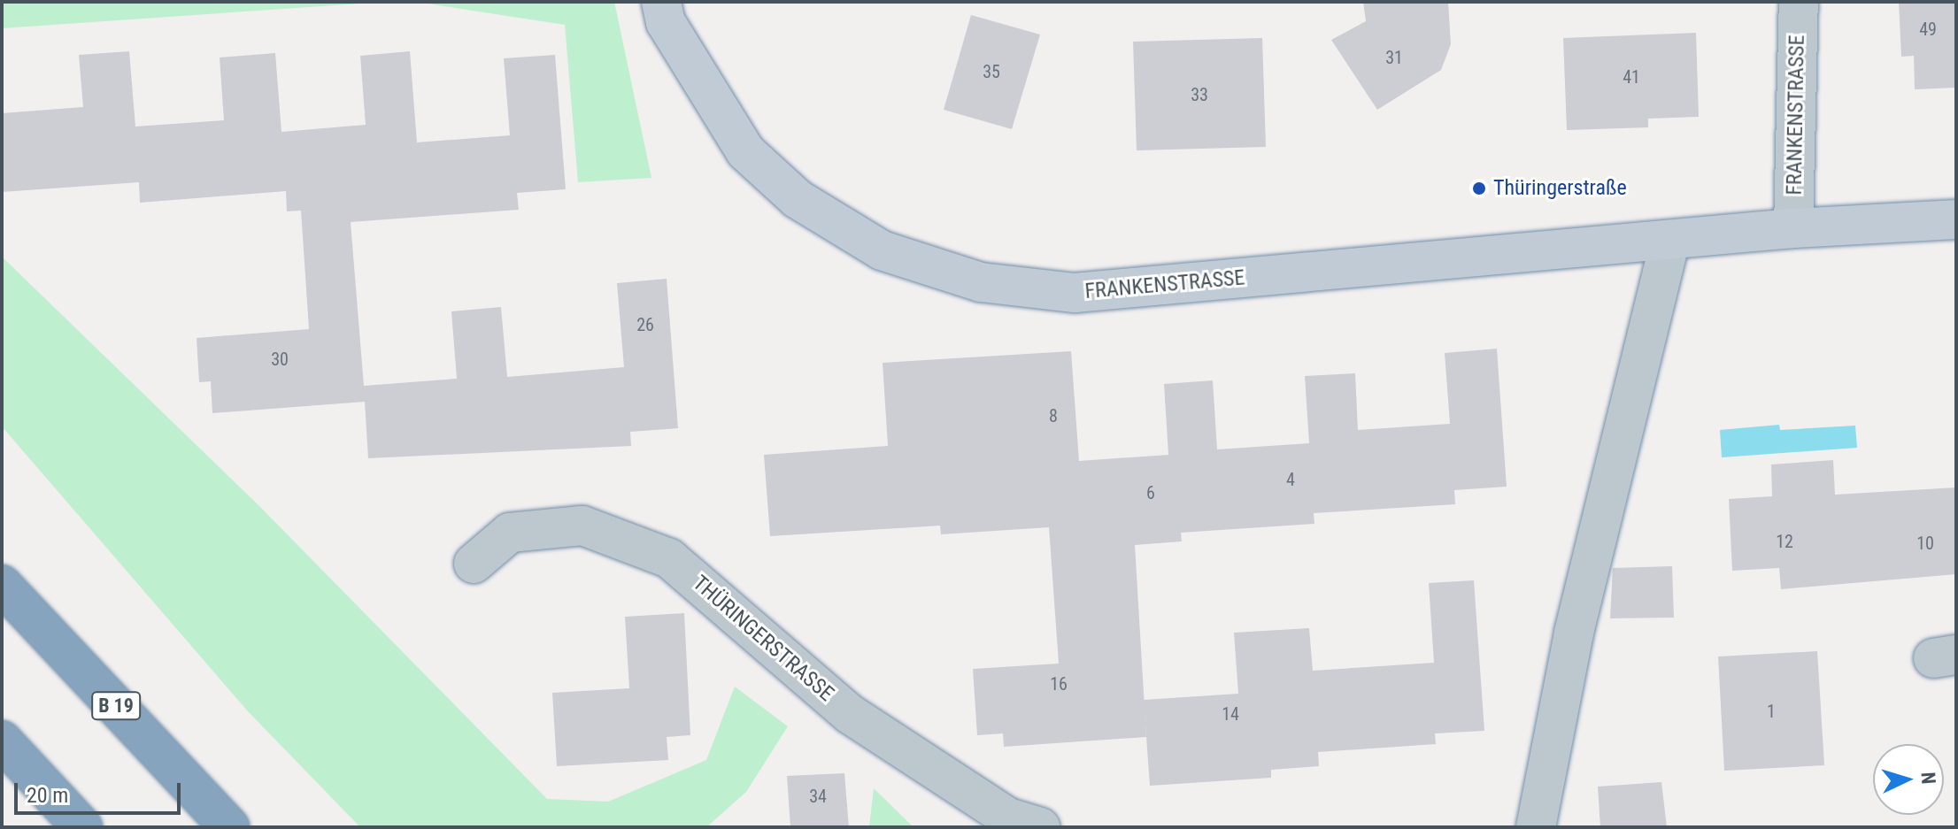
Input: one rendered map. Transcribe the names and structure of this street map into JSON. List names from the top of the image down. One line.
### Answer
{"streets":{"highway":["B 19"],"street":["FRANKENSTRASSE","THÜRINGERSTRASSE"]},"places":["Thüringerstraße"],"house_numbers":["49","31","35","41","33","26","30","8","4","6","12","10","16","1","14","34"],"scale_bar":"20 m","north":"right"}
